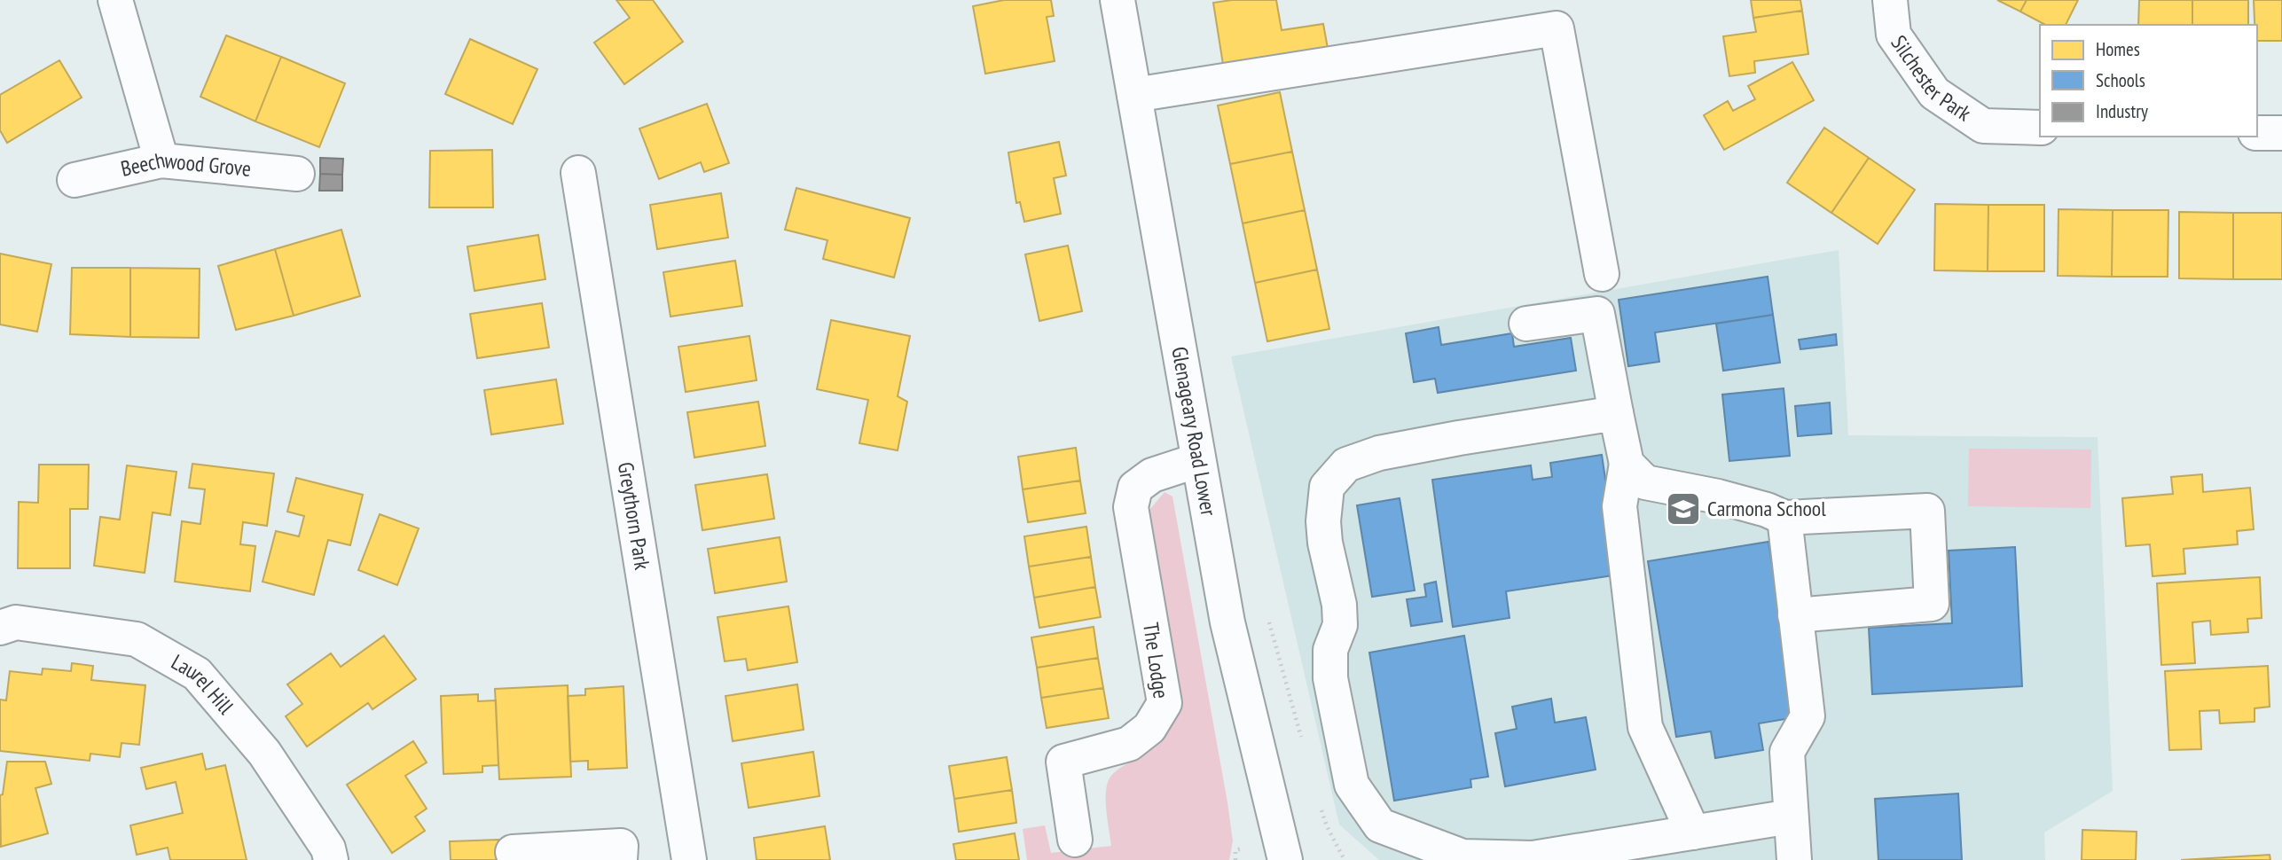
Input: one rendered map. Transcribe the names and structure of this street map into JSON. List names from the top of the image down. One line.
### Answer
{"streets":{"street":["Silchester Park","Beechwood Grove","Glenageary Road Lower","Greythorn Park","The Lodge","Laurel Hill"]},"crossings":[["Glenageary Road Lower","The Lodge"]],"places":{"school or university":["Carmona School"]},"legend":["Homes","Schools","Industry"]}
